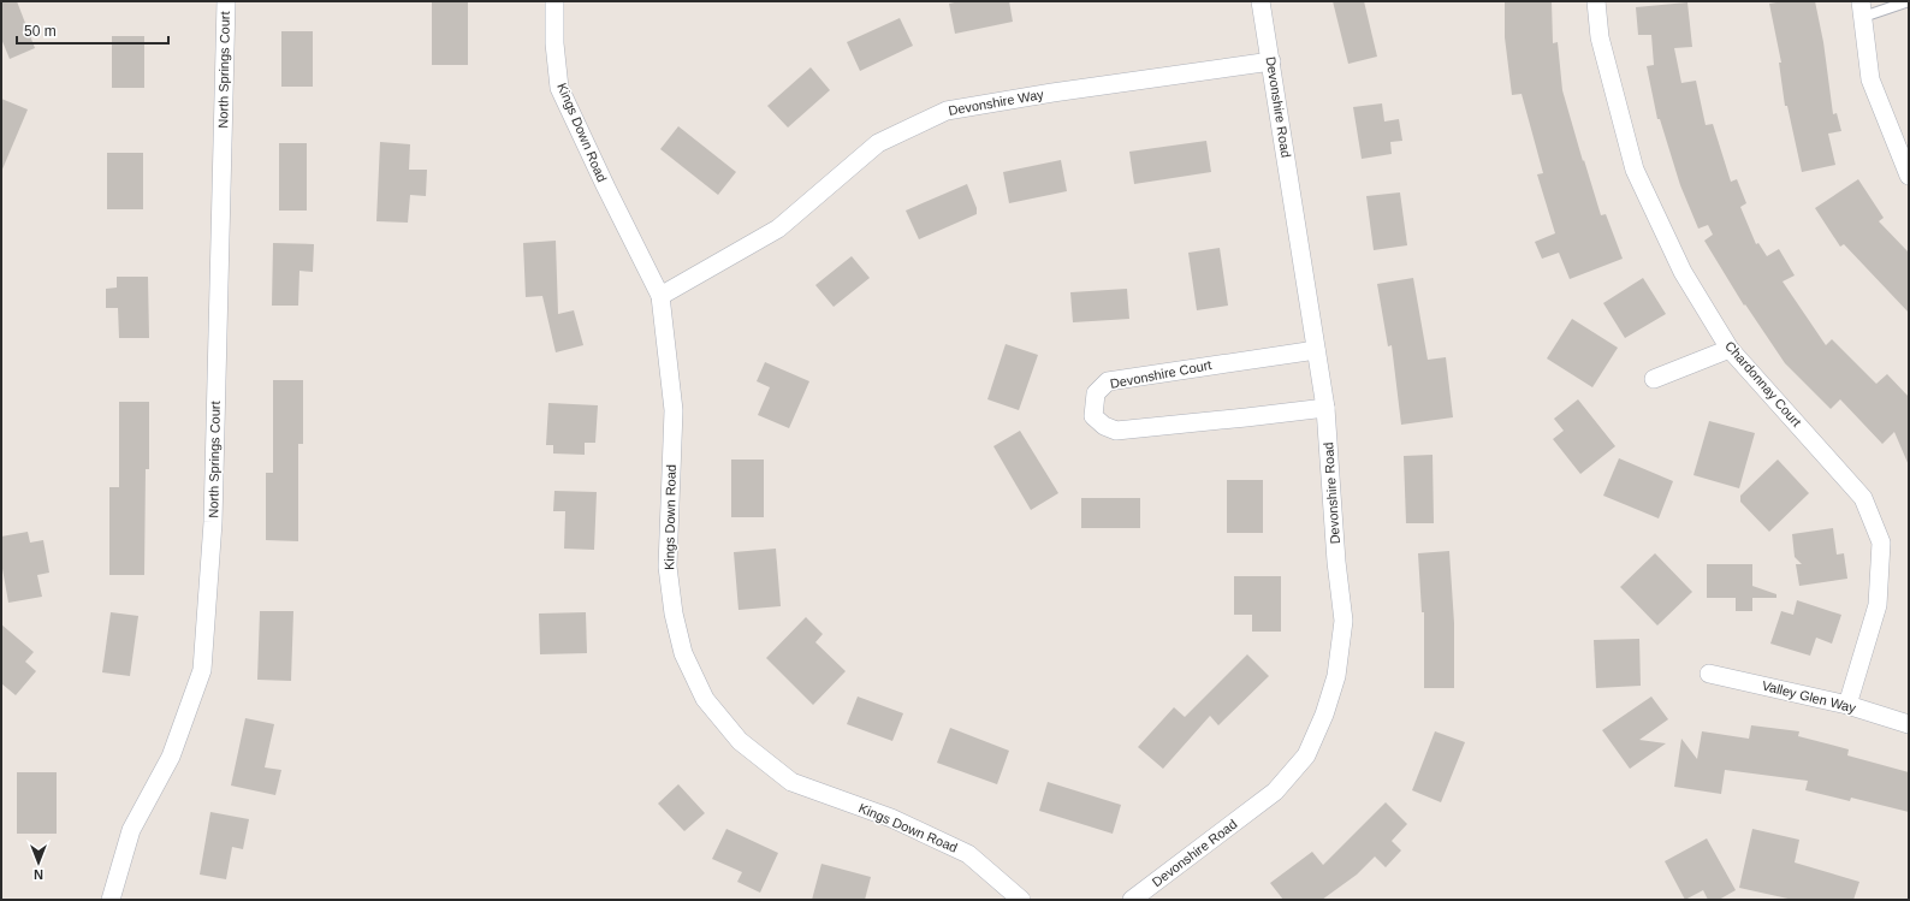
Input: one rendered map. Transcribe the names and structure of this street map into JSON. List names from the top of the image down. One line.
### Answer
{"streets":{"street":["North Springs Court","Devonshire Way","Devonshire Road","Kings Down Road","Devonshire Court","Chardonnay Court","Valley Glen Way"]},"crossings":[["Devonshire Way","Devonshire Road"],["Devonshire Way","Kings Down Road"],["Devonshire Road","Devonshire Court"],["Chardonnay Court","Valley Glen Way"]],"scale_bar":"50 m","north":"bottom"}
